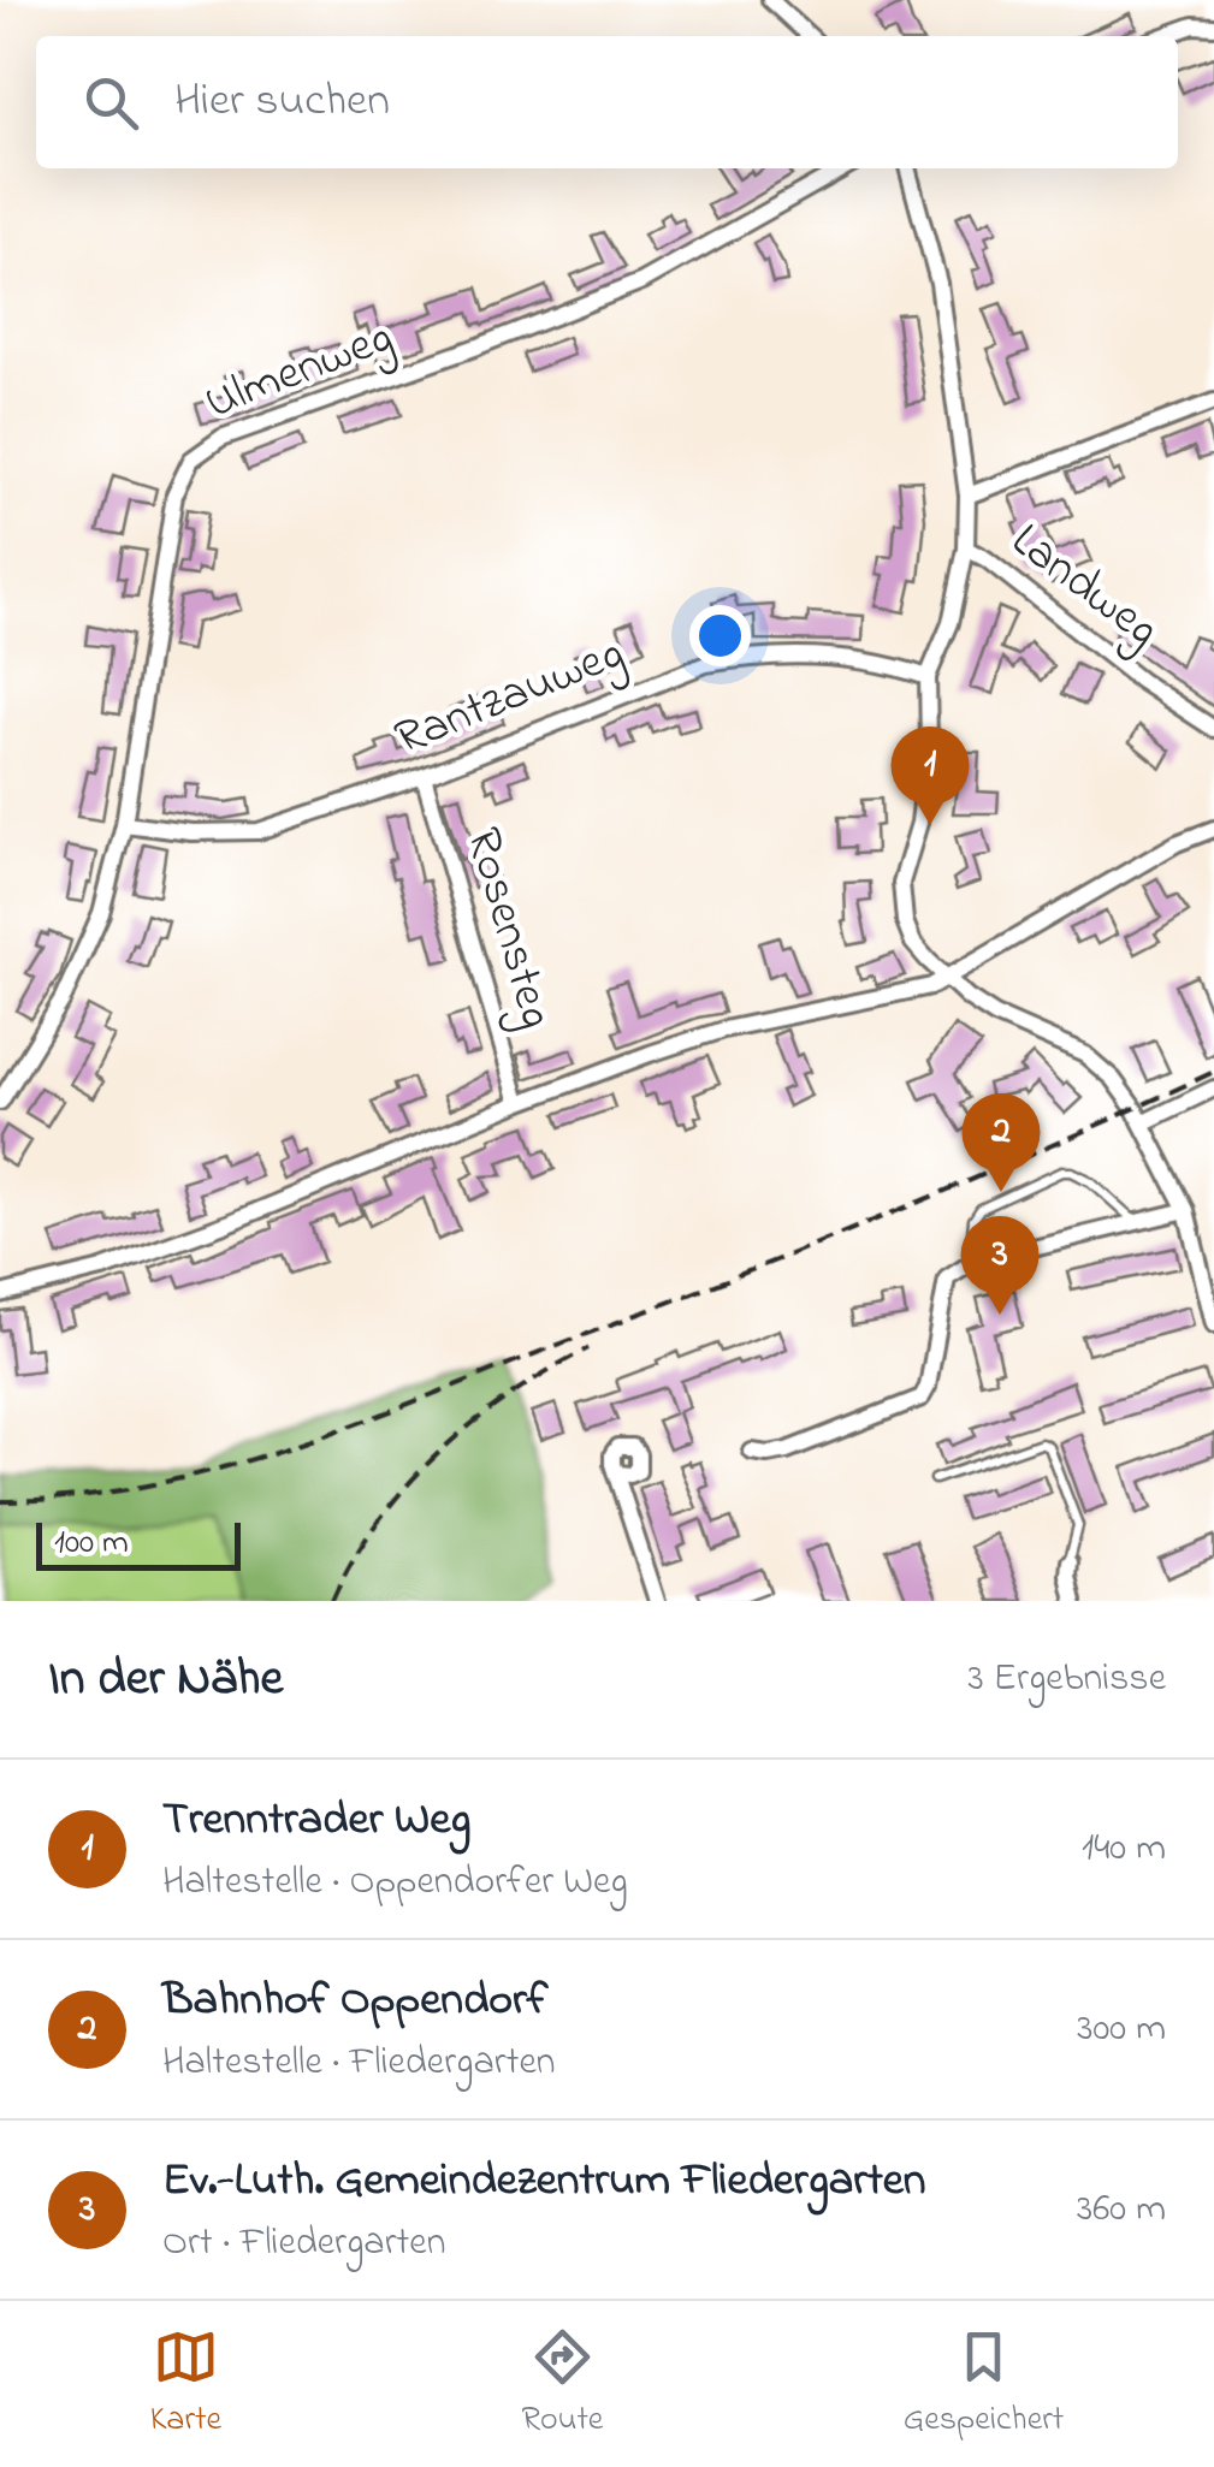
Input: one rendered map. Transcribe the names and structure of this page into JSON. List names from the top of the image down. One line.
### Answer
{"streets":{"street":["Ulmenweg","Landweg","Rantzauweg","Rosensteg"]},"crossings":[["Ulmenweg","Rantzauweg"],["Rantzauweg","Rosensteg"]],"scale_bar":"100 m","page":{"search":"Hier suchen","pins":["1","2","3"],"scale":"100 m","heading":["In der Nähe","3 Ergebnisse"],"list":[{"mark":"1","name":"Trenntrader Weg","note":"Haltestelle · Oppendorfer Weg","value":"140 m"},{"mark":"2","name":"Bahnhof Oppendorf","note":"Haltestelle · Fliedergarten","value":"300 m"},{"mark":"3","name":"Ev.-Luth. Gemeindezentrum Fliedergarten","note":"Ort · Fliedergarten","value":"360 m"}],"nav":["Karte","Route","Gespeichert"]}}
